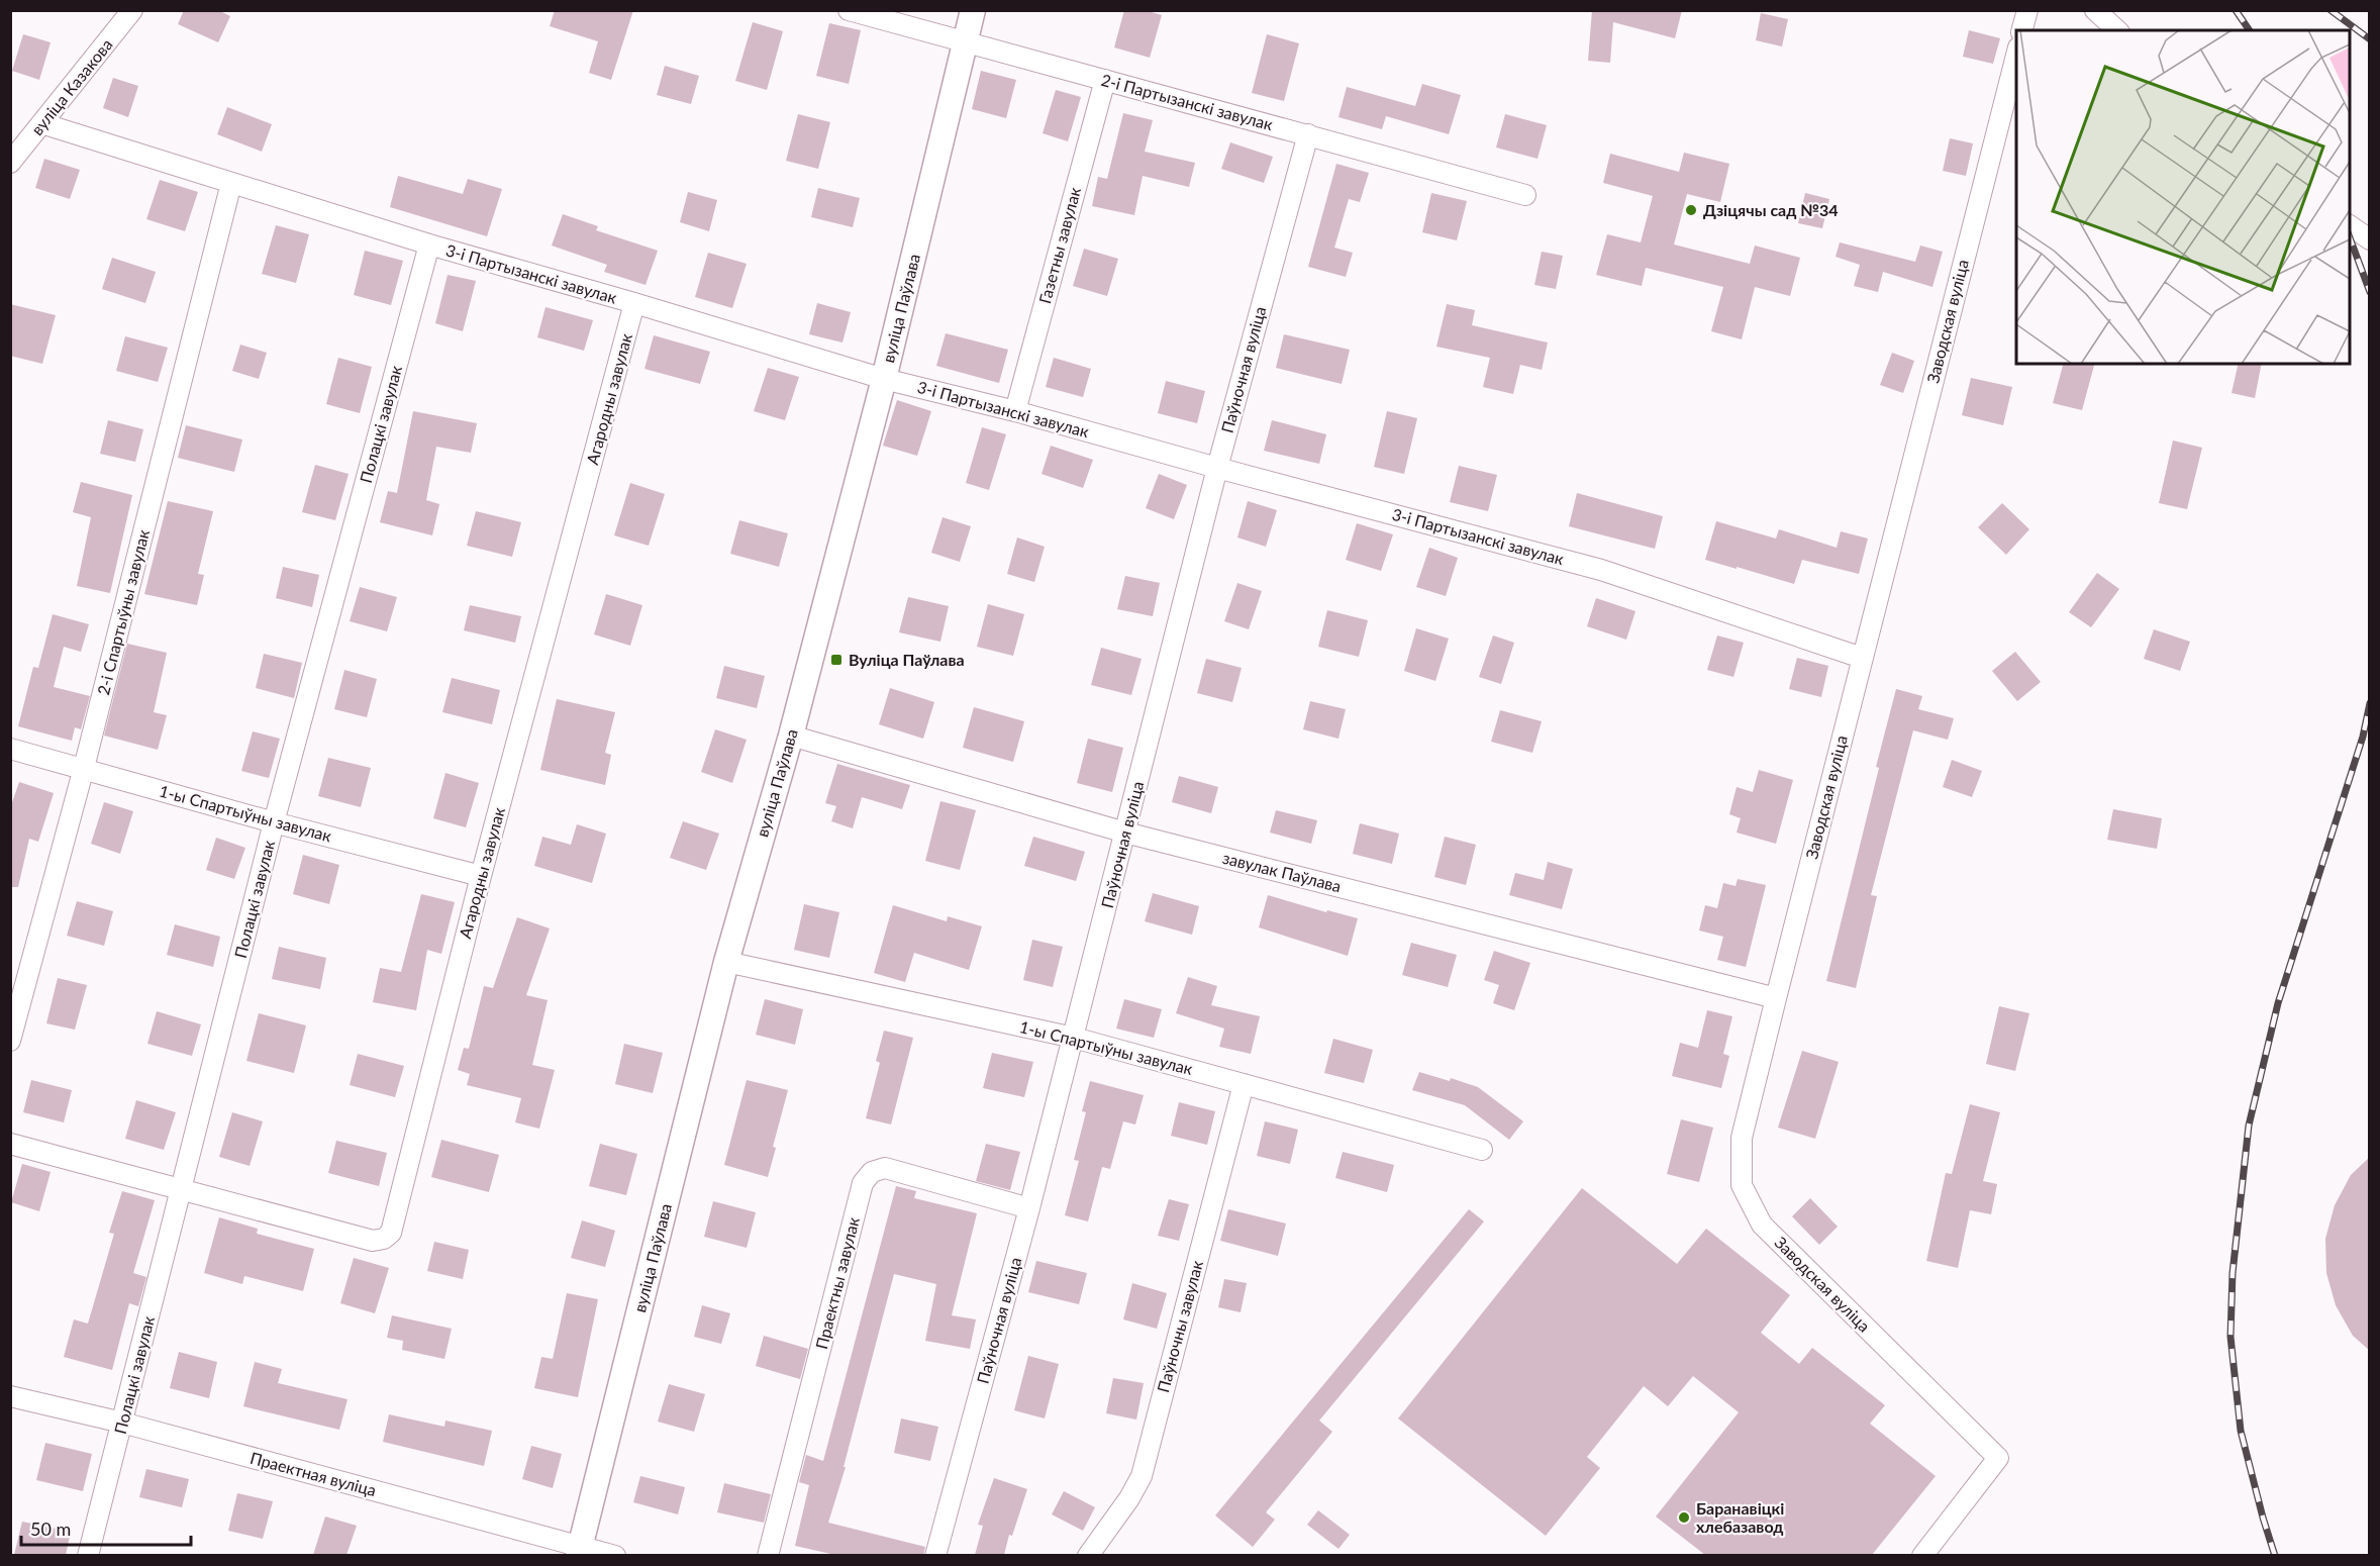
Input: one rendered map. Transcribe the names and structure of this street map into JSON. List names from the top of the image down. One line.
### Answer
{"streets":{"street":["вуліца Казакова","2-і Партызанскі завулак","Газетны завулак","3-і Партызанскі завулак","вуліца Паўлава","Заводская вуліца","Паўночная вуліца","Агародны завулак","Полацкі завулак","2-і Спартыўны завулак","1-ы Спартыўны завулак","завулак Паўлава","Праектны завулак","Паўночны завулак","Праектная вуліца"]},"crossings":[["вуліца Казакова","3-і Партызанскі завулак"],["2-і Партызанскі завулак","Газетны завулак"],["2-і Партызанскі завулак","вуліца Паўлава"],["2-і Партызанскі завулак","Паўночная вуліца"],["Газетны завулак","3-і Партызанскі завулак"],["3-і Партызанскі завулак","вуліца Паўлава"],["3-і Партызанскі завулак","Заводская вуліца"],["3-і Партызанскі завулак","Паўночная вуліца"],["3-і Партызанскі завулак","Агародны завулак"],["3-і Партызанскі завулак","Полацкі завулак"],["3-і Партызанскі завулак","2-і Спартыўны завулак"],["вуліца Паўлава","1-ы Спартыўны завулак"],["вуліца Паўлава","завулак Паўлава"],["вуліца Паўлава","Праектная вуліца"],["Заводская вуліца","завулак Паўлава"],["Паўночная вуліца","1-ы Спартыўны завулак"],["Паўночная вуліца","завулак Паўлава"],["Паўночная вуліца","Праектны завулак"],["Агародны завулак","Полацкі завулак"],["Агародны завулак","1-ы Спартыўны завулак"],["Полацкі завулак","1-ы Спартыўны завулак"],["Полацкі завулак","Праектная вуліца"],["2-і Спартыўны завулак","1-ы Спартыўны завулак"],["1-ы Спартыўны завулак","Паўночны завулак"]],"places":{"other":["Дзіцячы сад №34","Баранавіцкі хлебазавод"],"transit":["Вуліца Паўлава"]},"scale_bar":"50 m"}
